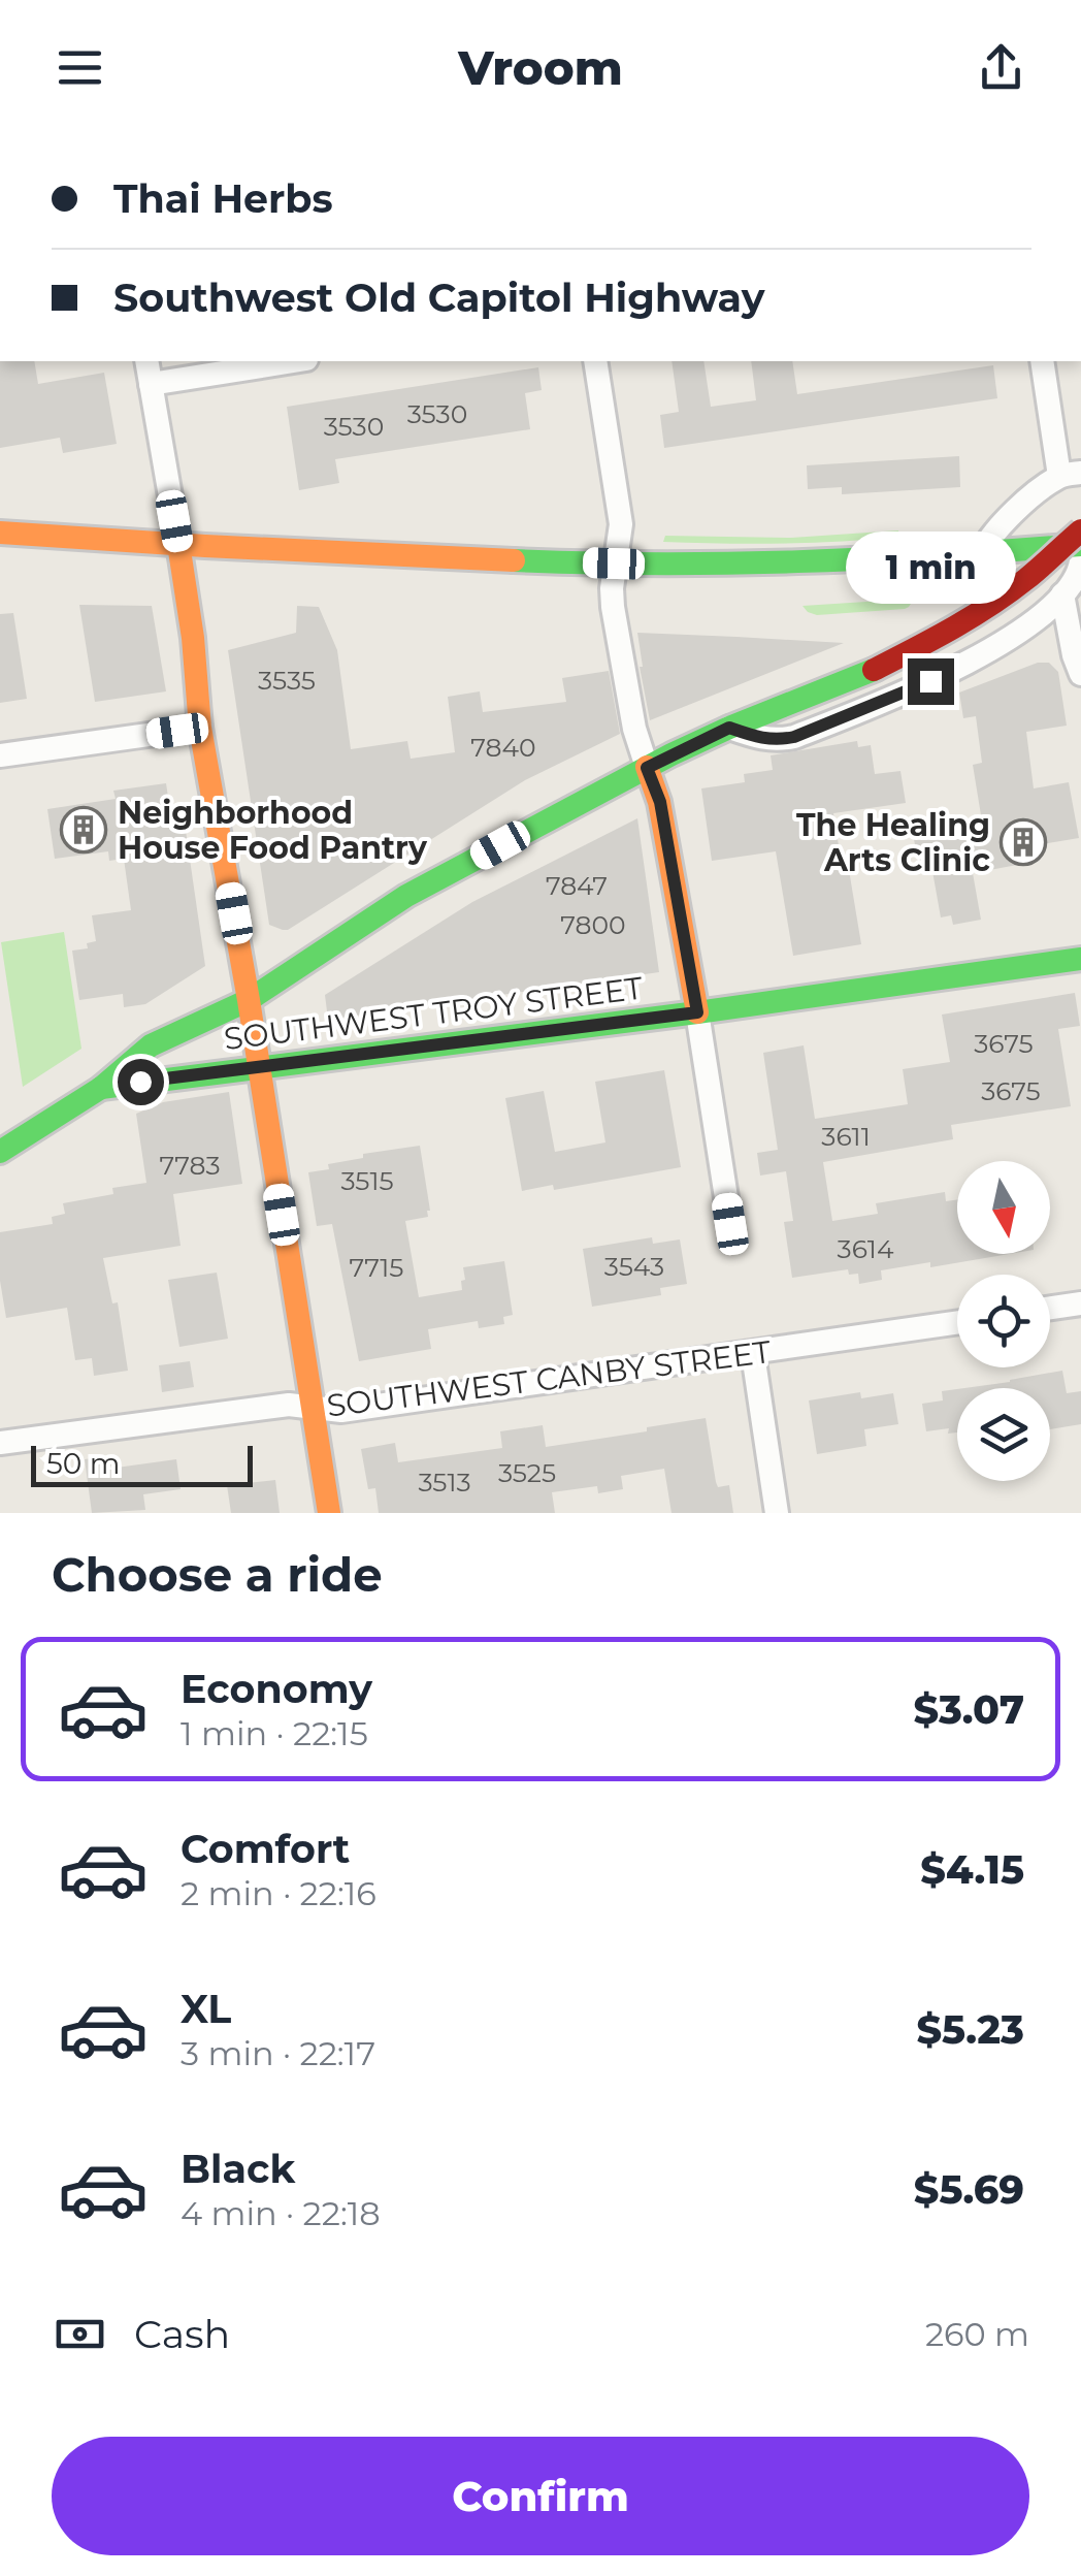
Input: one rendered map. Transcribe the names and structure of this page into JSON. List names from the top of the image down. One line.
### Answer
{"streets":{"street":["SOUTHWEST TROY STREET","SOUTHWEST CANBY STREET"]},"places":{"building":["Neighborhood House Food Pantry","The Healing Arts Clinic"]},"house_numbers":["3530","3530","3535","7840","7847","7800","3675","3675","3611","7783","3515","3614","3543","7715","3525","3513"],"scale_bar":"50 m","north":"bottom","page":{"header":"Vroom","banner":["Thai Herbs","Southwest Old Capitol Highway"],"bubble":"1 min","scale":"50 m","heading":"Choose a ride","list":[{"name":"Economy","note":"1 min · 22:15","value":"$3.07"},{"name":"Comfort","note":"2 min · 22:16","value":"$4.15"},{"name":"XL","note":"3 min · 22:17","value":"$5.23"},{"name":"Black","note":"4 min · 22:18","value":"$5.69"}],"pay":["Cash","260 m"],"buttons":"Confirm"}}
